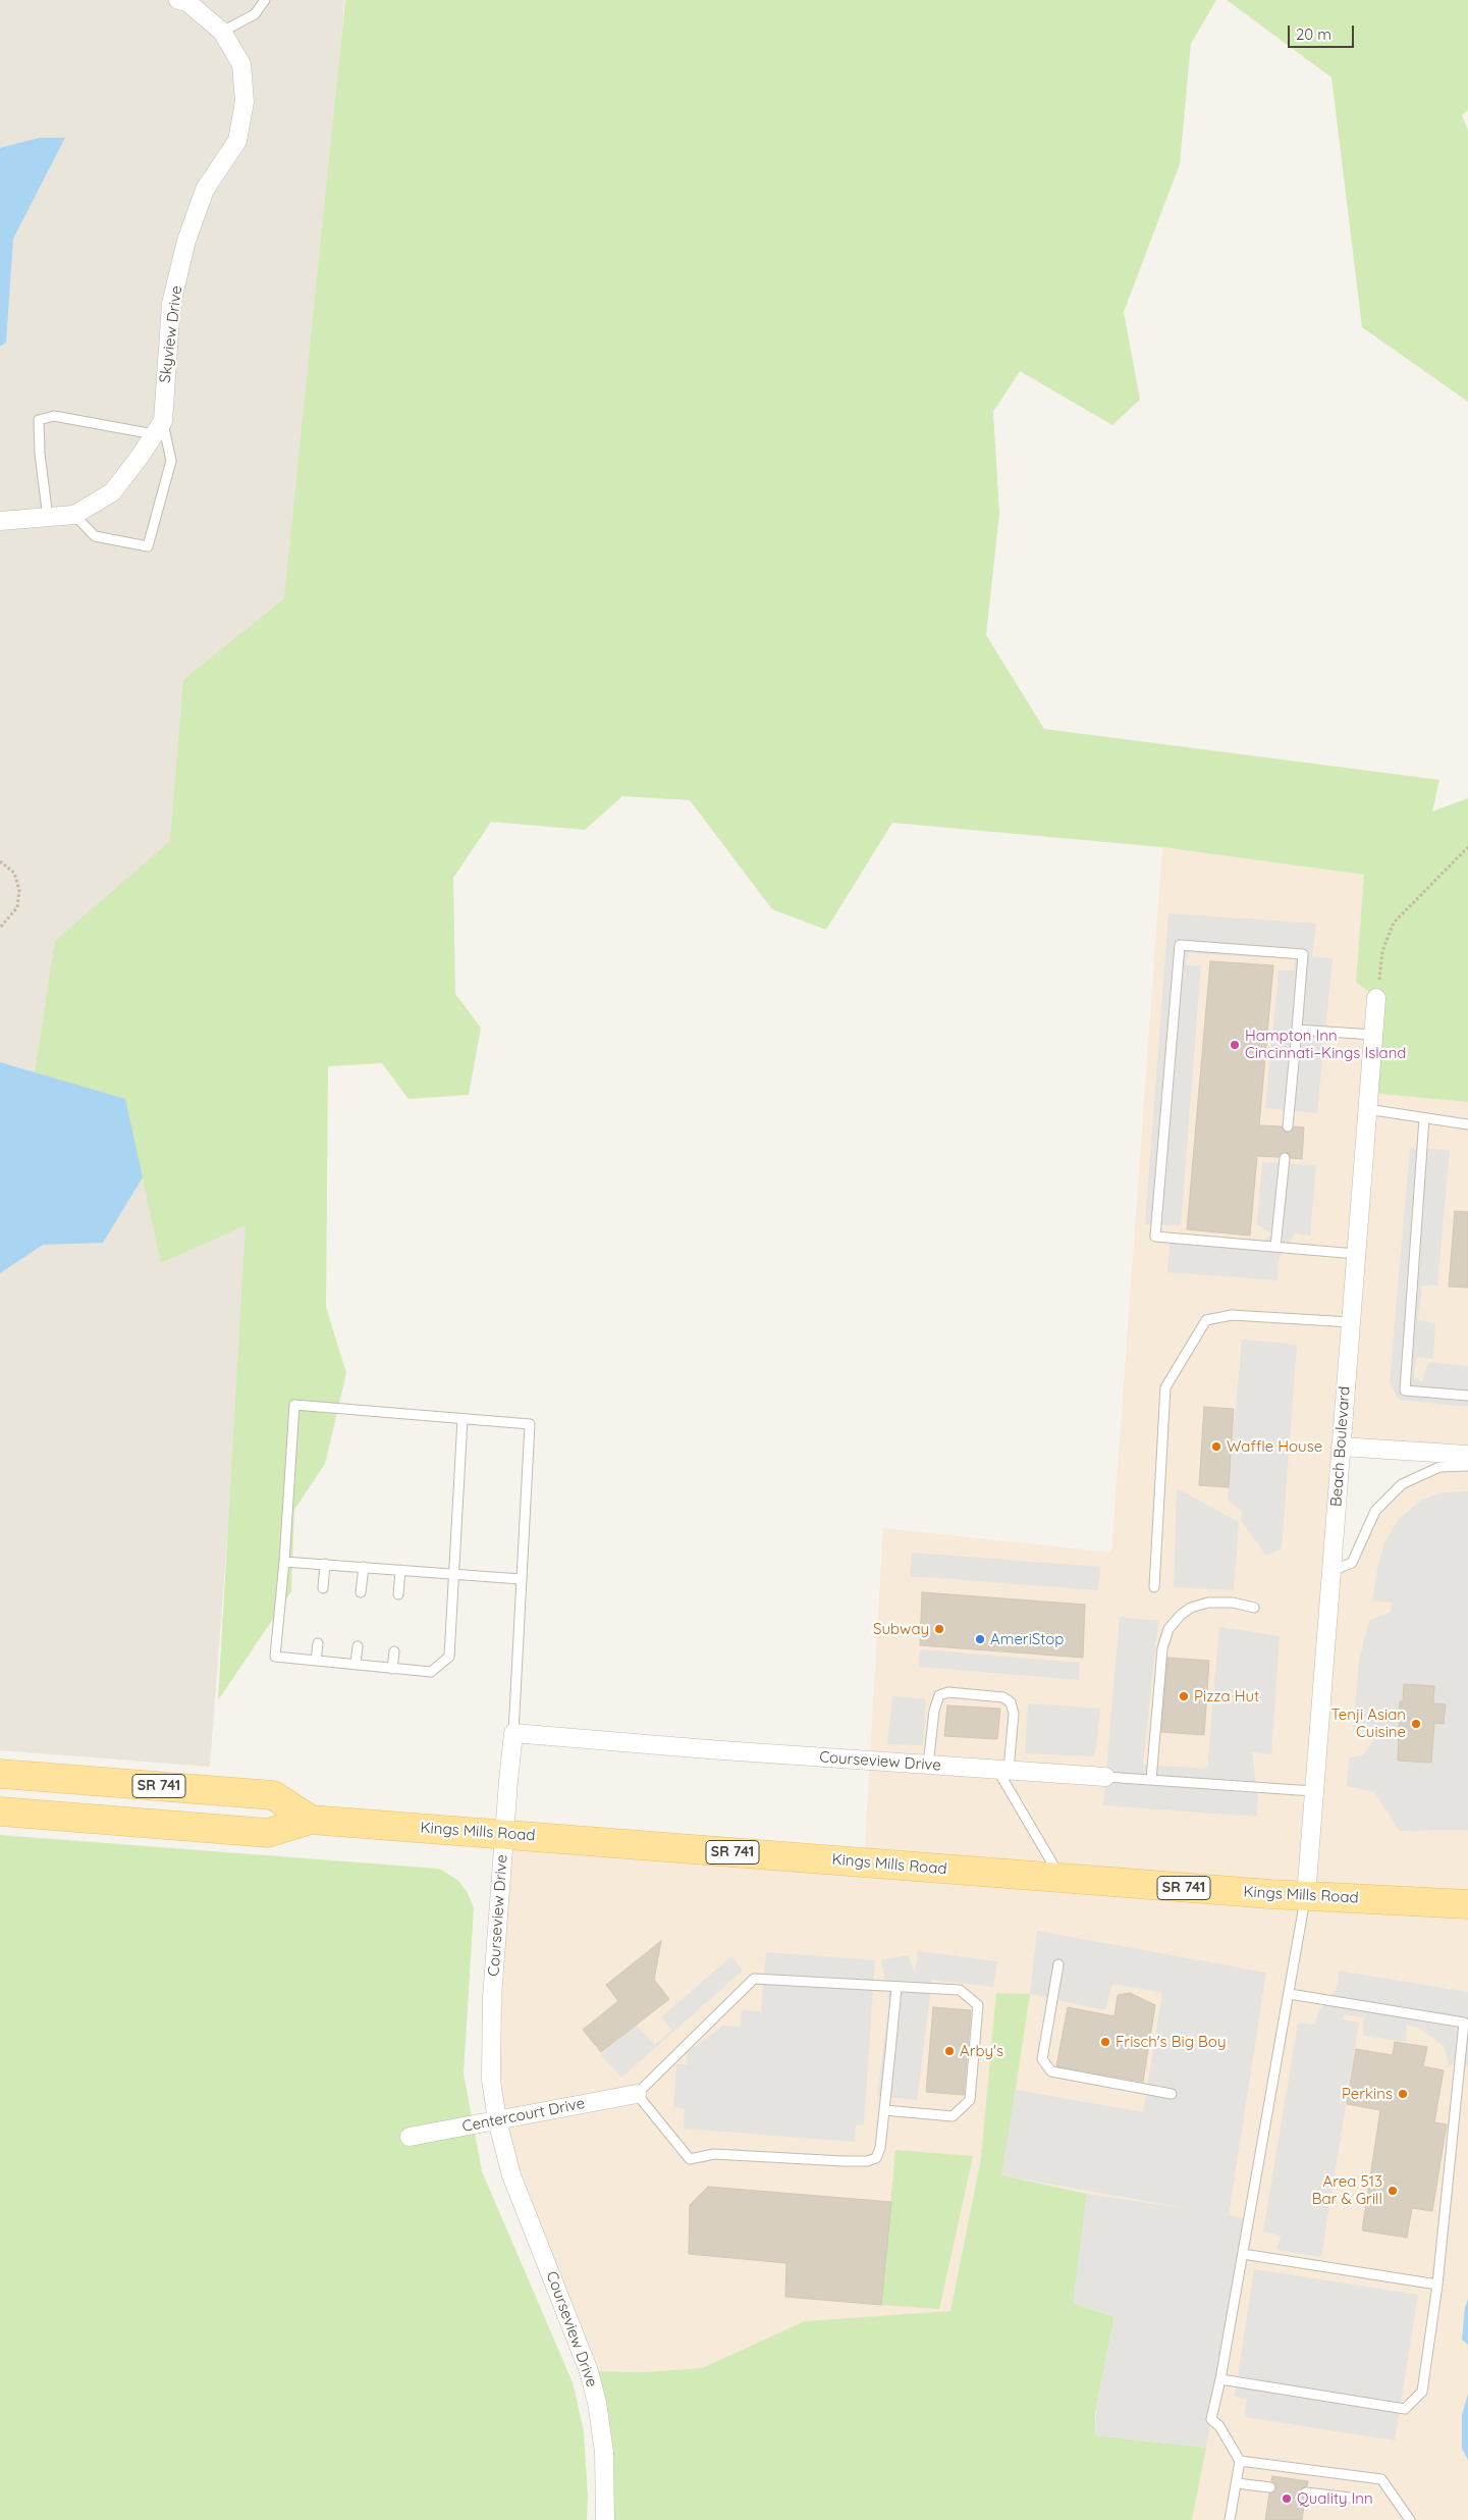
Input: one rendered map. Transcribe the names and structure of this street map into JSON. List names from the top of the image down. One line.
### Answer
{"streets":{"main road":["SR 741","Kings Mills Road"],"street":["Skyview Drive","Beach Boulevard","Courseview Drive","Centercourt Drive"]},"crossings":[["Beach Boulevard","Kings Mills Road"],["Courseview Drive","Kings Mills Road"],["Courseview Drive","Centercourt Drive"]],"places":["Hampton Inn Cincinnati–Kings Island","Waffle House","Subway","AmeriStop","Pizza Hut","Tenji Asian Cuisine","Frisch's Big Boy","Arby's","Perkins","Area 513 Bar & Grill","Quality Inn"],"scale_bar":"20 m"}
